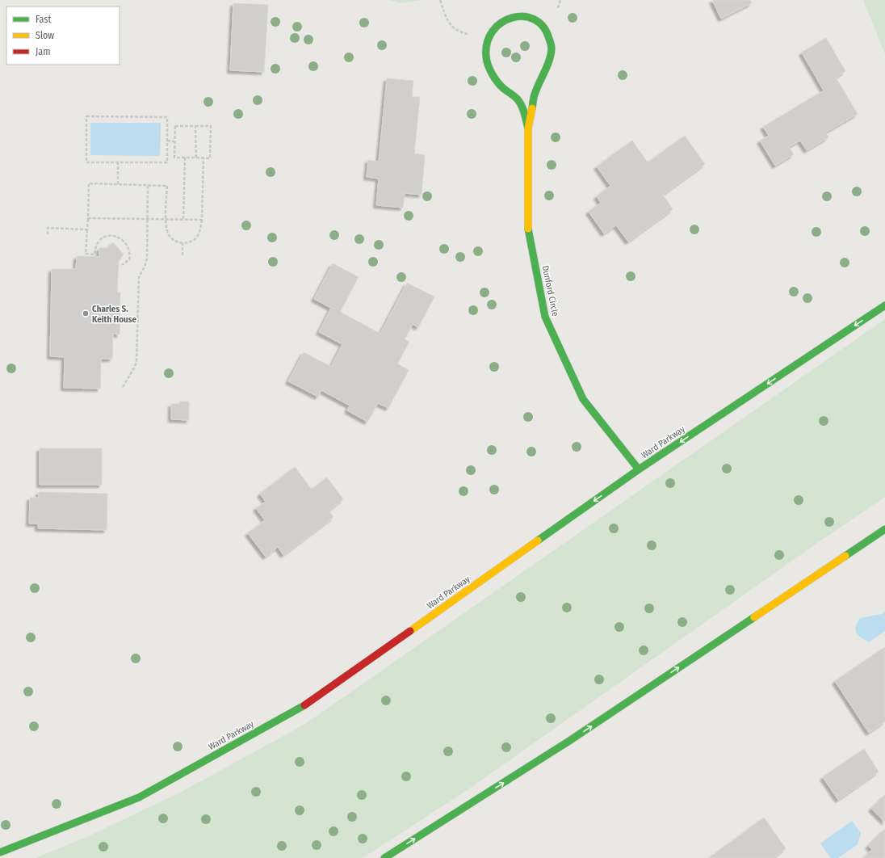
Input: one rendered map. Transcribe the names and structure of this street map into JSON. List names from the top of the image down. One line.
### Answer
{"streets":{"main road":["Dunford Circle","Ward Parkway"]},"crossings":[["Dunford Circle","Ward Parkway"]],"one_way":["Ward Parkway"],"places":["Charles S. Keith House"],"legend":["Fast","Slow","Jam"]}
